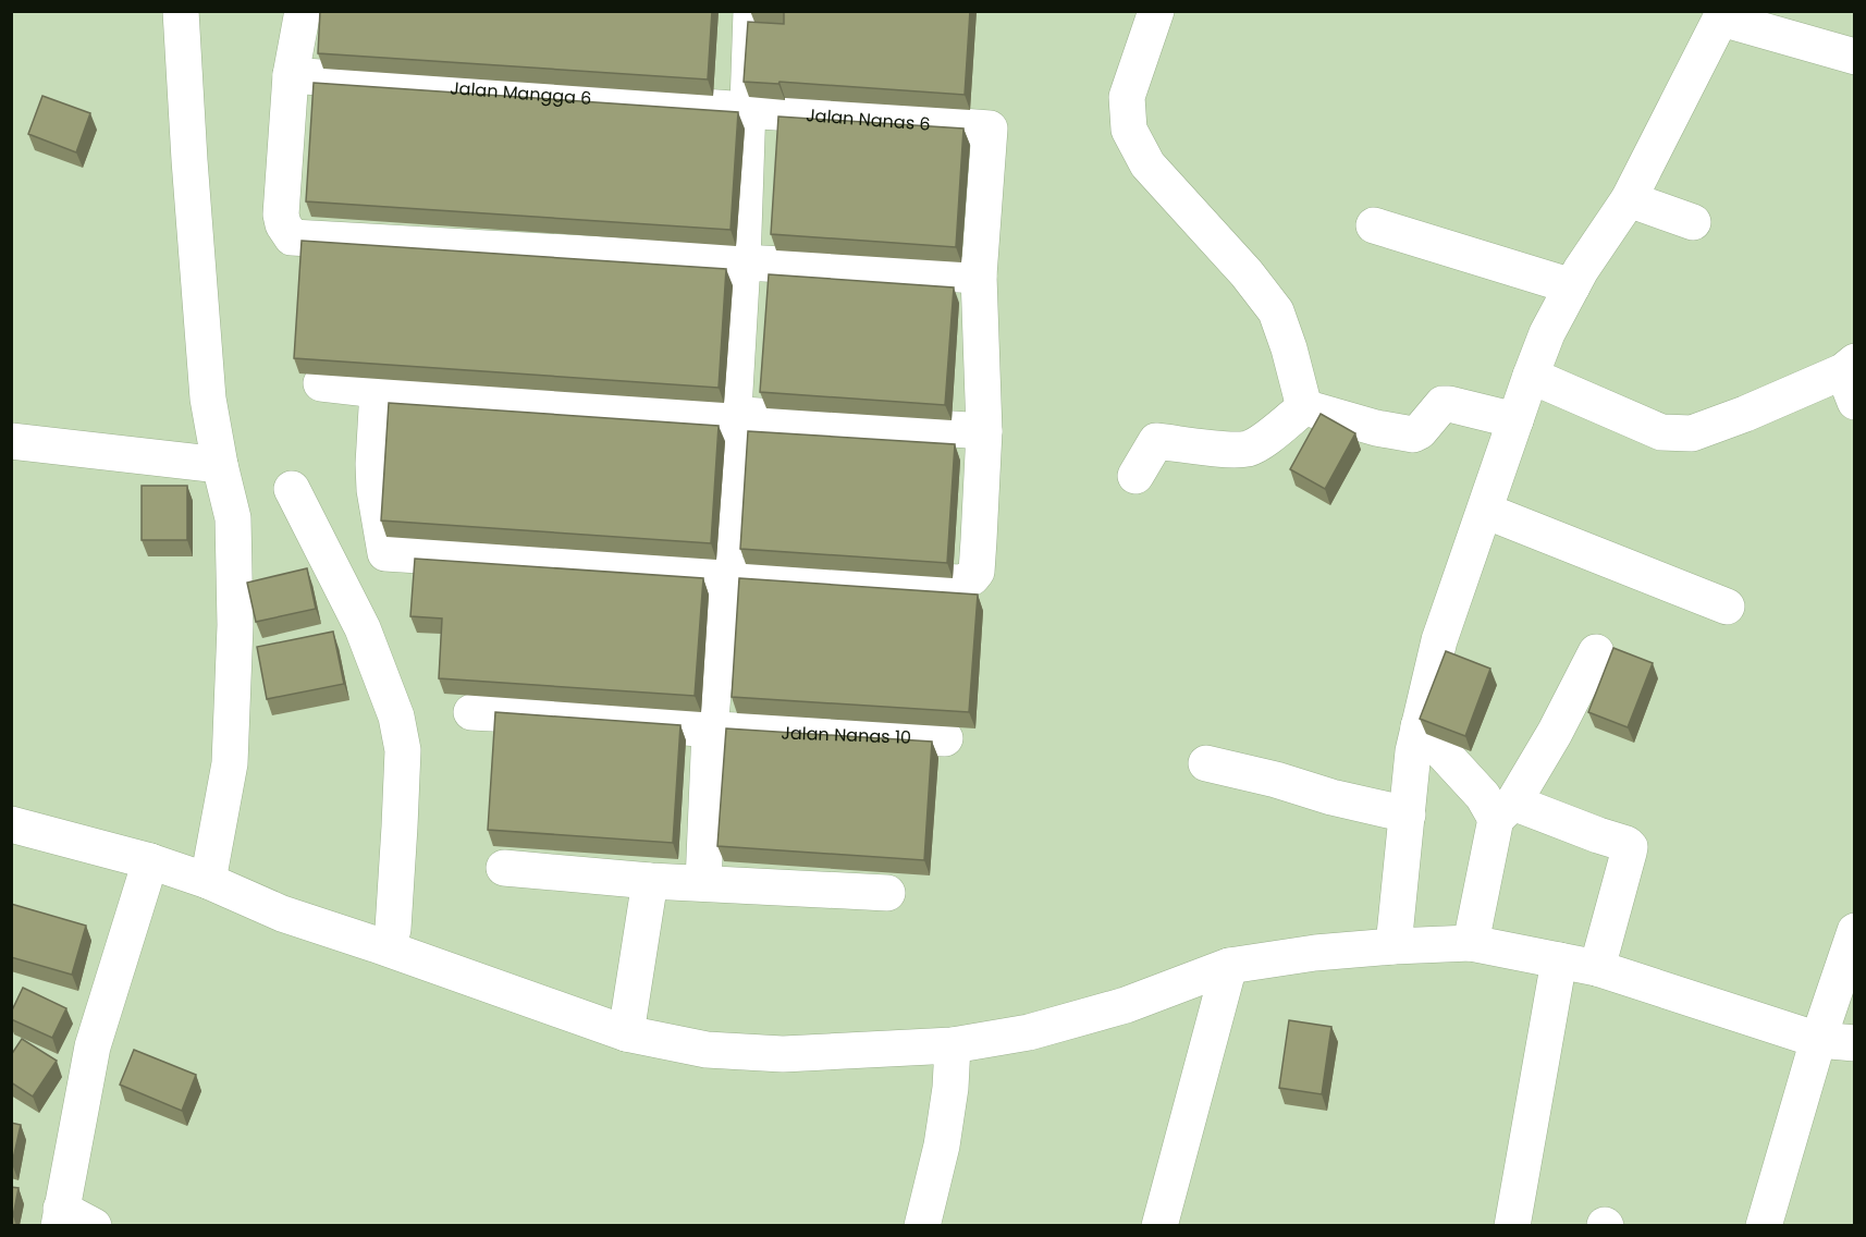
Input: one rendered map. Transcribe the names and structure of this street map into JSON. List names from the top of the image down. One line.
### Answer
{"streets":{"street":["Jalan Mangga 6","Jalan Nanas 6","Jalan Nanas 10"]},"crossings":[["Jalan Mangga 6","Jalan Nanas 6"]]}
